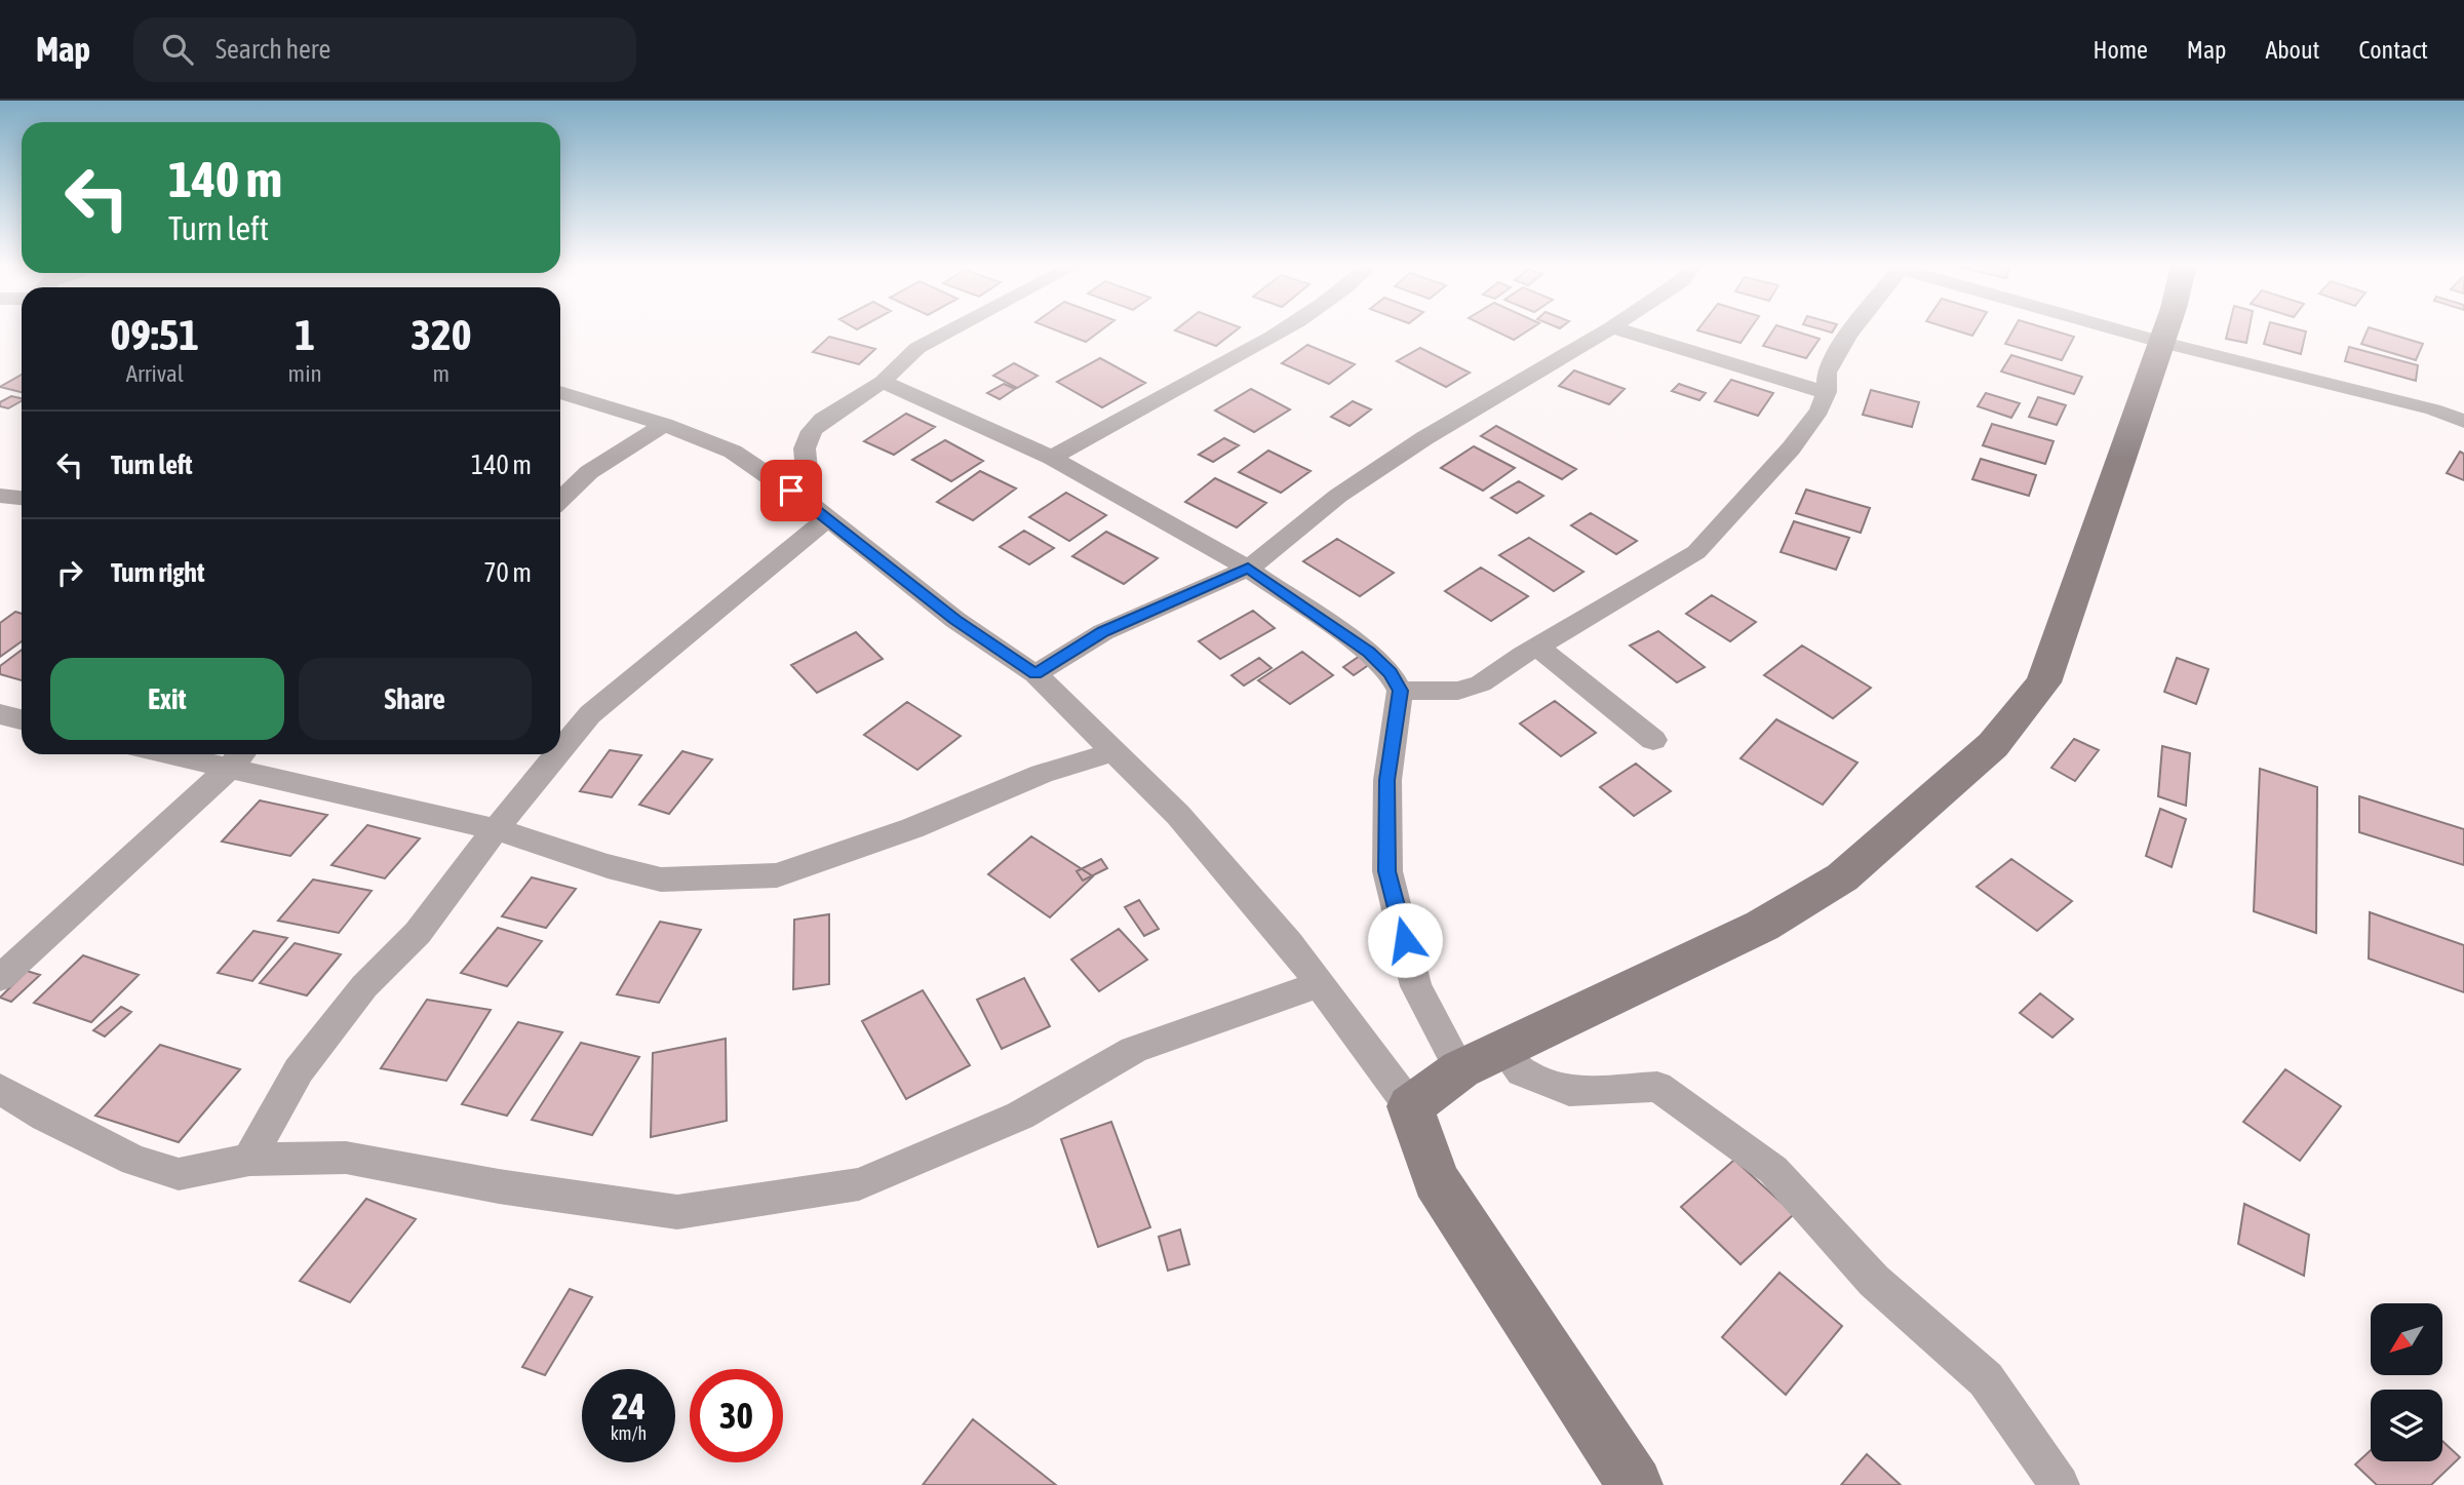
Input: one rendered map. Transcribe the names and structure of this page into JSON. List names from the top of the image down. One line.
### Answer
{"north":"bottom left","page":{"header":"Map","search":"Search here","nav":["Home","Map","About","Contact"],"turn":["140 m","Turn left"],"eta":["09:51","Arrival","1","min","320","m"],"list":[{"name":"Turn left","value":"140 m"},{"name":"Turn right","value":"70 m"}],"buttons":["Exit","Share"],"speed":"24 km/h","limit":"30"}}
